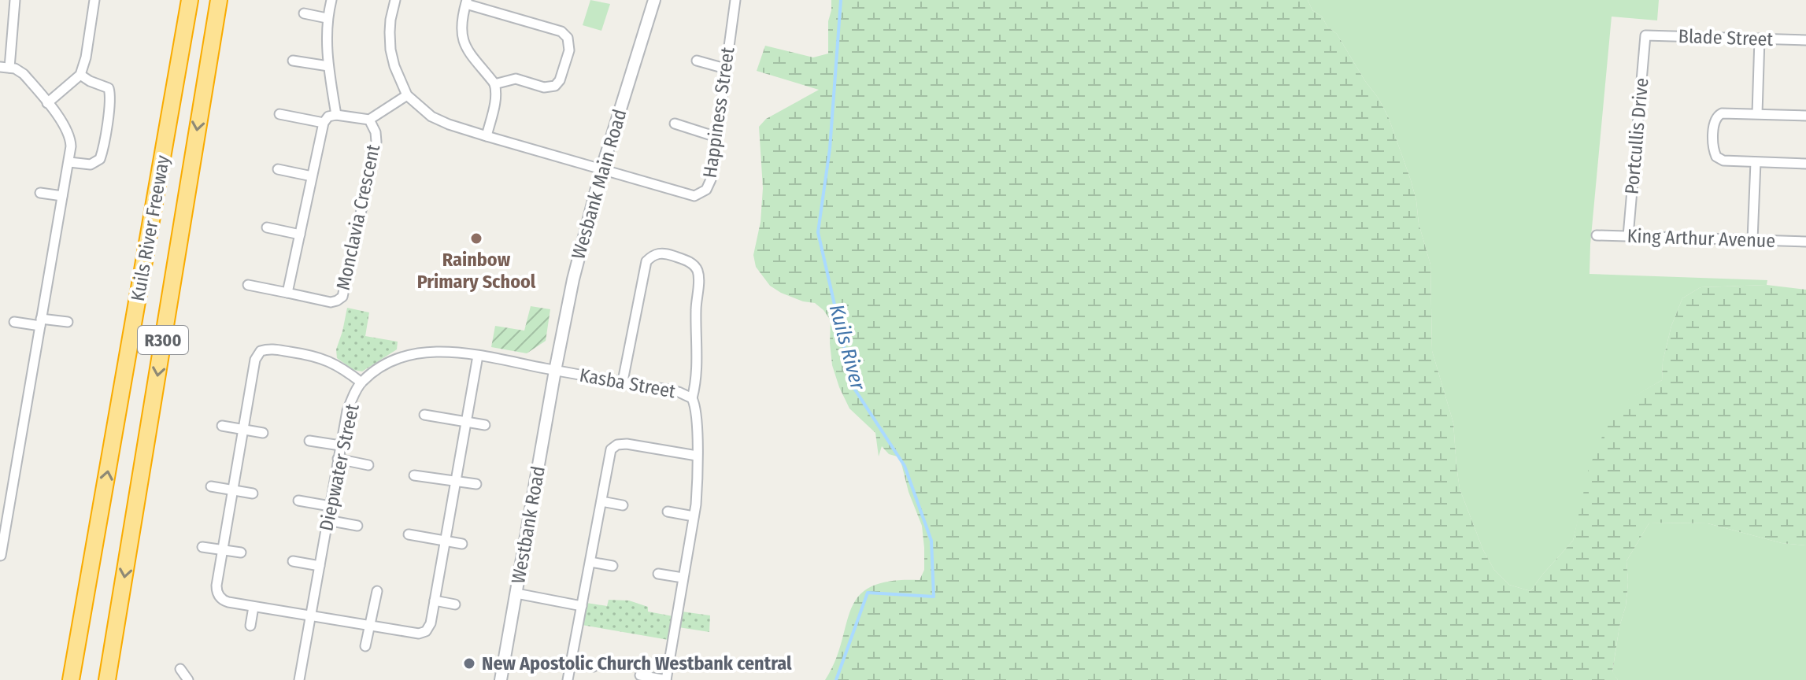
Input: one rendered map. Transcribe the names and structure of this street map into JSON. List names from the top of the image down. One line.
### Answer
{"streets":{"highway":["Kuils River Freeway","R300"],"street":["Blade Street","Happiness Street","Portcullis Drive","Wesbank Main Road","Monclavia Crescent","King Arthur Avenue","Kasba Street","Diepwater Street","Westbank Road"]},"crossings":[["Blade Street","Portcullis Drive"],["Happiness Street","Wesbank Main Road"],["Portcullis Drive","King Arthur Avenue"],["Wesbank Main Road","Kasba Street"],["Wesbank Main Road","Diepwater Street"],["Wesbank Main Road","Westbank Road"],["Kasba Street","Diepwater Street"],["Kasba Street","Westbank Road"],["Diepwater Street","Westbank Road"]],"water":["Kuils River"],"places":["Rainbow Primary School","New Apostolic Church Westbank central"]}
